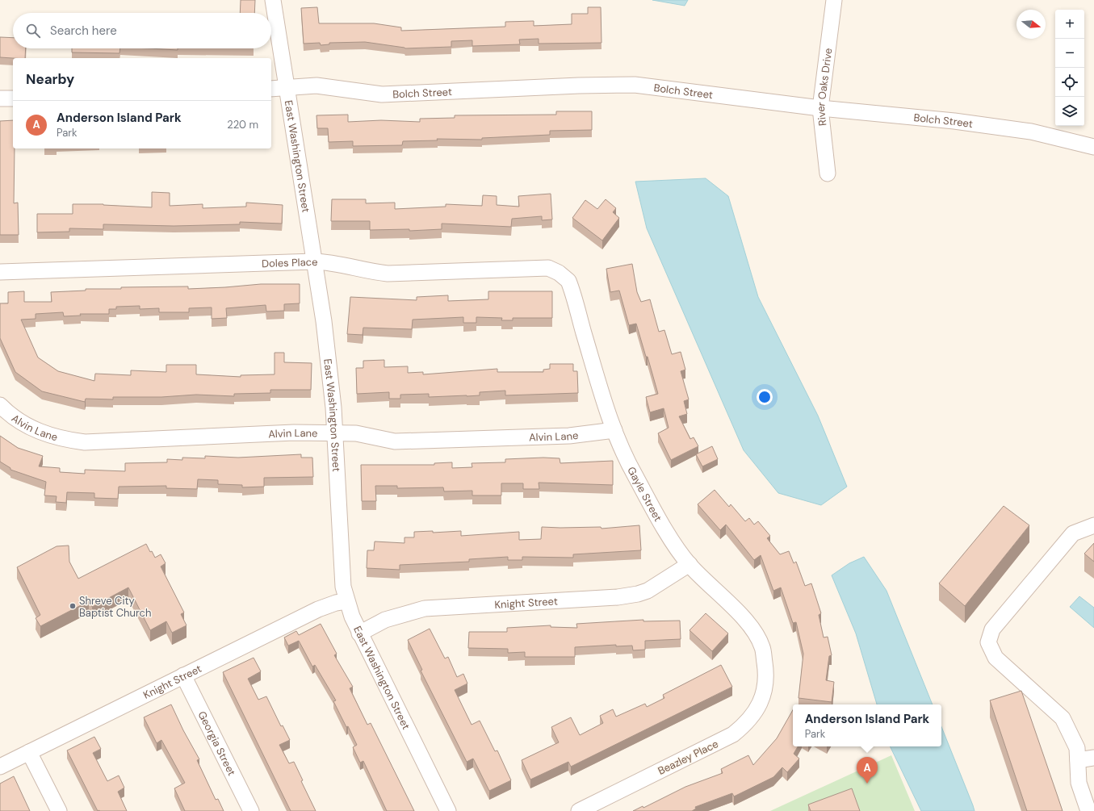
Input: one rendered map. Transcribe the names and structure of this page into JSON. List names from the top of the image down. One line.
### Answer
{"streets":{"street":["River Oaks Drive","Bolch Street","East Washington Street","Doles Place","Alvin Lane","Gayle Street","Knight Street","Georgia Street","Beazley Place"]},"crossings":[["River Oaks Drive","Bolch Street"],["Bolch Street","East Washington Street"],["East Washington Street","Doles Place"],["East Washington Street","Alvin Lane"],["East Washington Street","Knight Street"],["Doles Place","Gayle Street"],["Alvin Lane","Gayle Street"],["Gayle Street","Knight Street"],["Gayle Street","Beazley Place"],["Knight Street","Georgia Street"]],"places":["Shreve City Baptist Church"],"north":"right","page":{"map_buttons":["+","−"],"search":"Search here","heading":"Nearby","list":[{"mark":"A","name":"Anderson Island Park","note":"Park","value":"220 m"}],"popup":["Anderson Island Park","Park"],"pins":"A"}}
